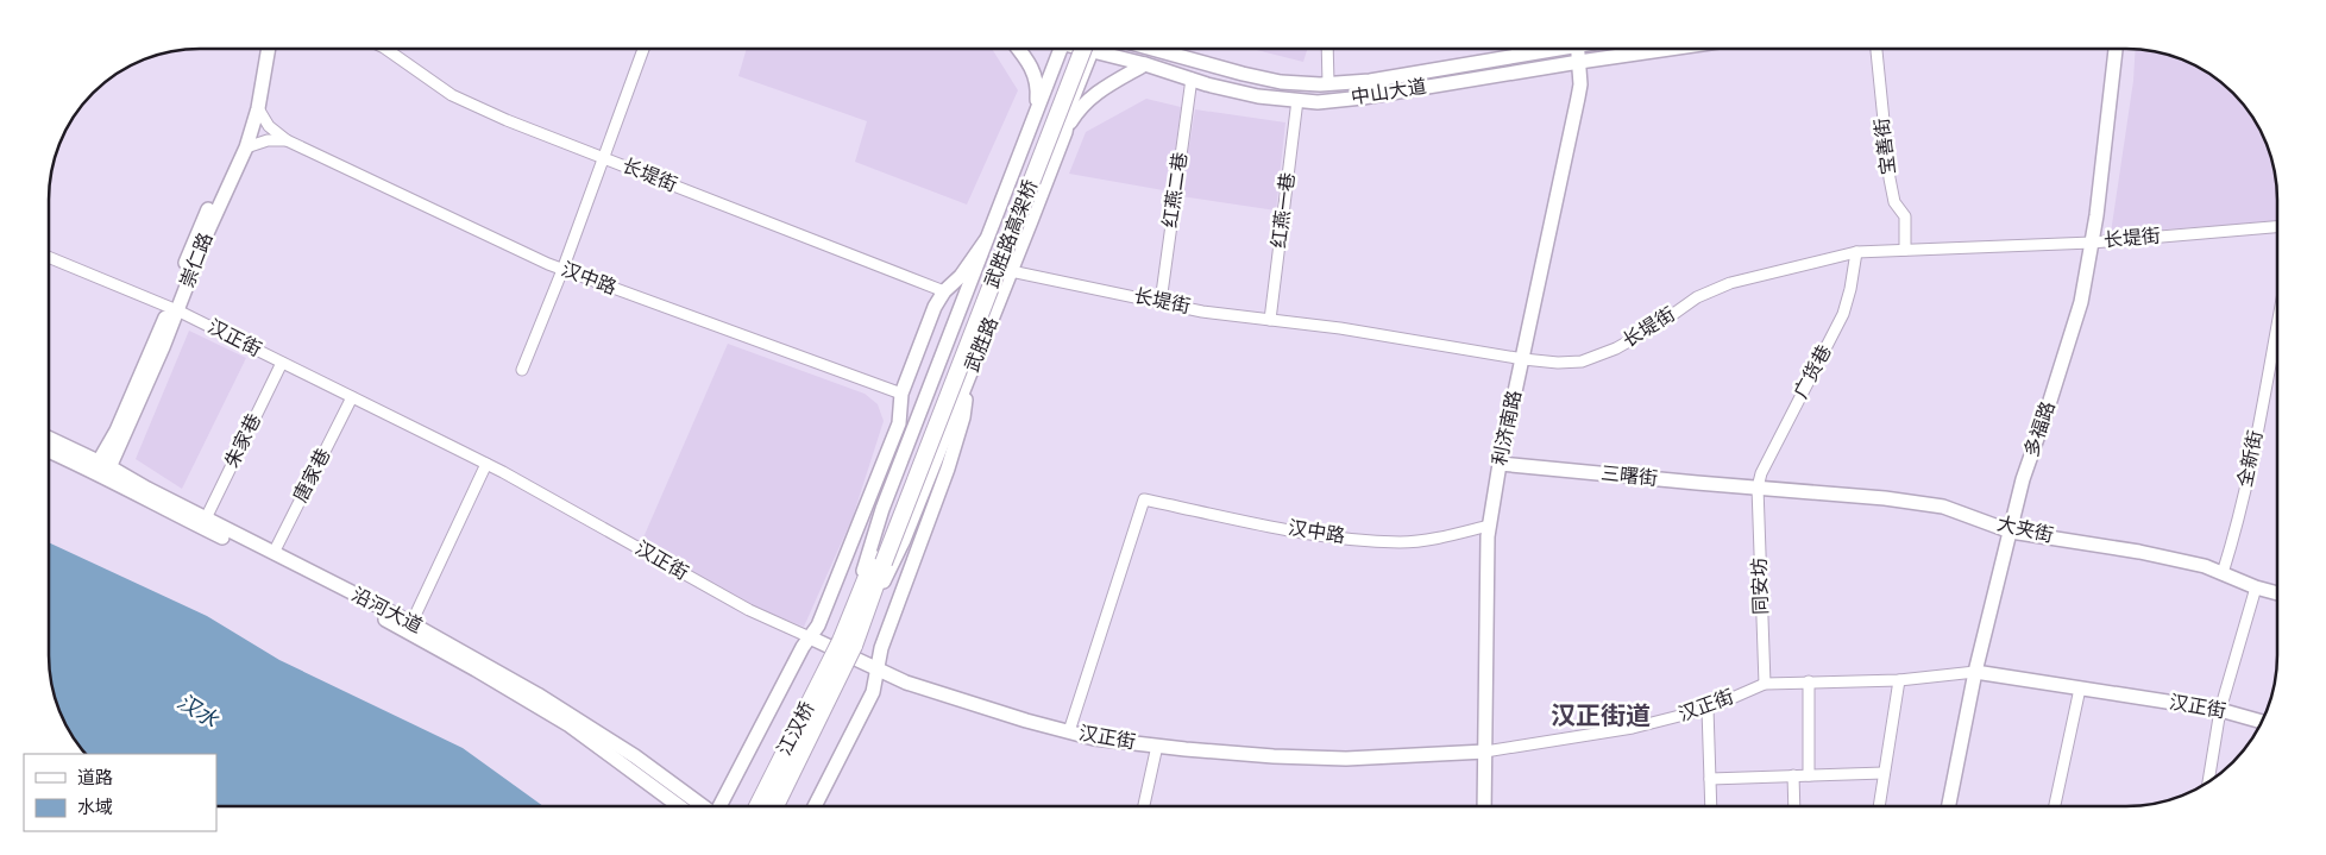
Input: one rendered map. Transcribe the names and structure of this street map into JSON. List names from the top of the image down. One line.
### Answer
{"streets":{"main road":["中山大道","武胜路高架桥","崇仁路","汉正街","武胜路","利济南路","多福路","三曙街","大夹街","沿河大道","江汉桥"],"street":["宝善街","长堤街","红燕二巷","红燕一巷","汉中路","广货巷","朱家巷","全新街","唐家巷","同安坊"]},"crossings":[["中山大道","红燕二巷"],["中山大道","红燕一巷"],["中山大道","利济南路"],["宝善街","长堤街"],["长堤街","红燕二巷"],["长堤街","红燕一巷"],["长堤街","武胜路"],["长堤街","广货巷"],["长堤街","利济南路"],["长堤街","多福路"],["崇仁路","汉中路"],["崇仁路","汉正街"],["崇仁路","沿河大道"],["汉中路","汉正街"],["汉中路","利济南路"],["汉正街","利济南路"],["汉正街","多福路"],["汉正街","朱家巷"],["汉正街","唐家巷"],["汉正街","同安坊"],["武胜路","江汉桥"],["广货巷","三曙街"],["广货巷","大夹街"],["广货巷","同安坊"],["利济南路","三曙街"],["多福路","大夹街"],["朱家巷","沿河大道"],["全新街","大夹街"],["唐家巷","沿河大道"],["三曙街","大夹街"],["三曙街","同安坊"],["大夹街","同安坊"]],"districts":["汉正街道"],"water":["汉水"],"legend":["道路","水域"]}
